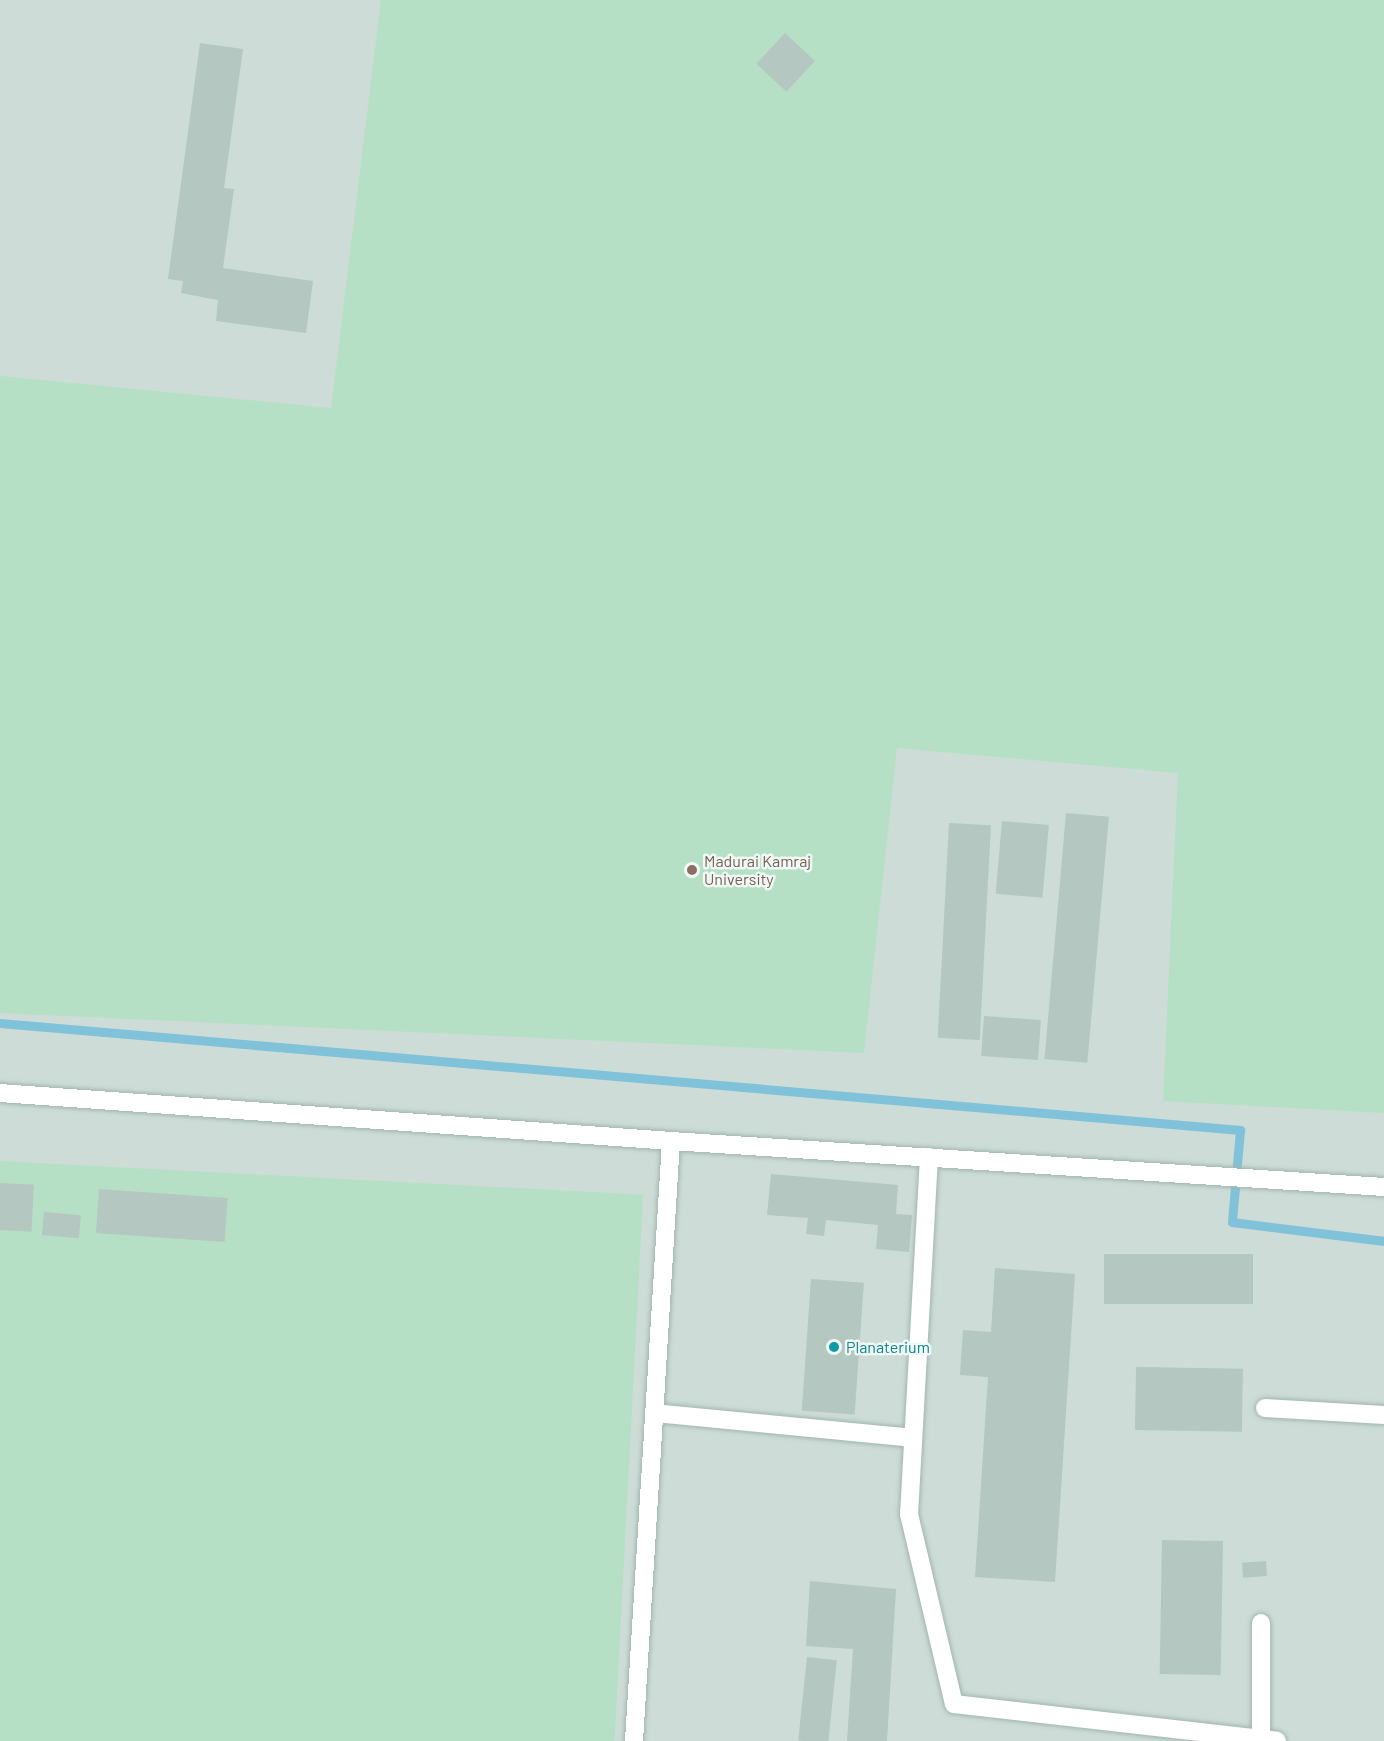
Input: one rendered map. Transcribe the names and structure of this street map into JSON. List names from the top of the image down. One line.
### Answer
{"places":["Madurai Kamraj University","Planaterium"]}
